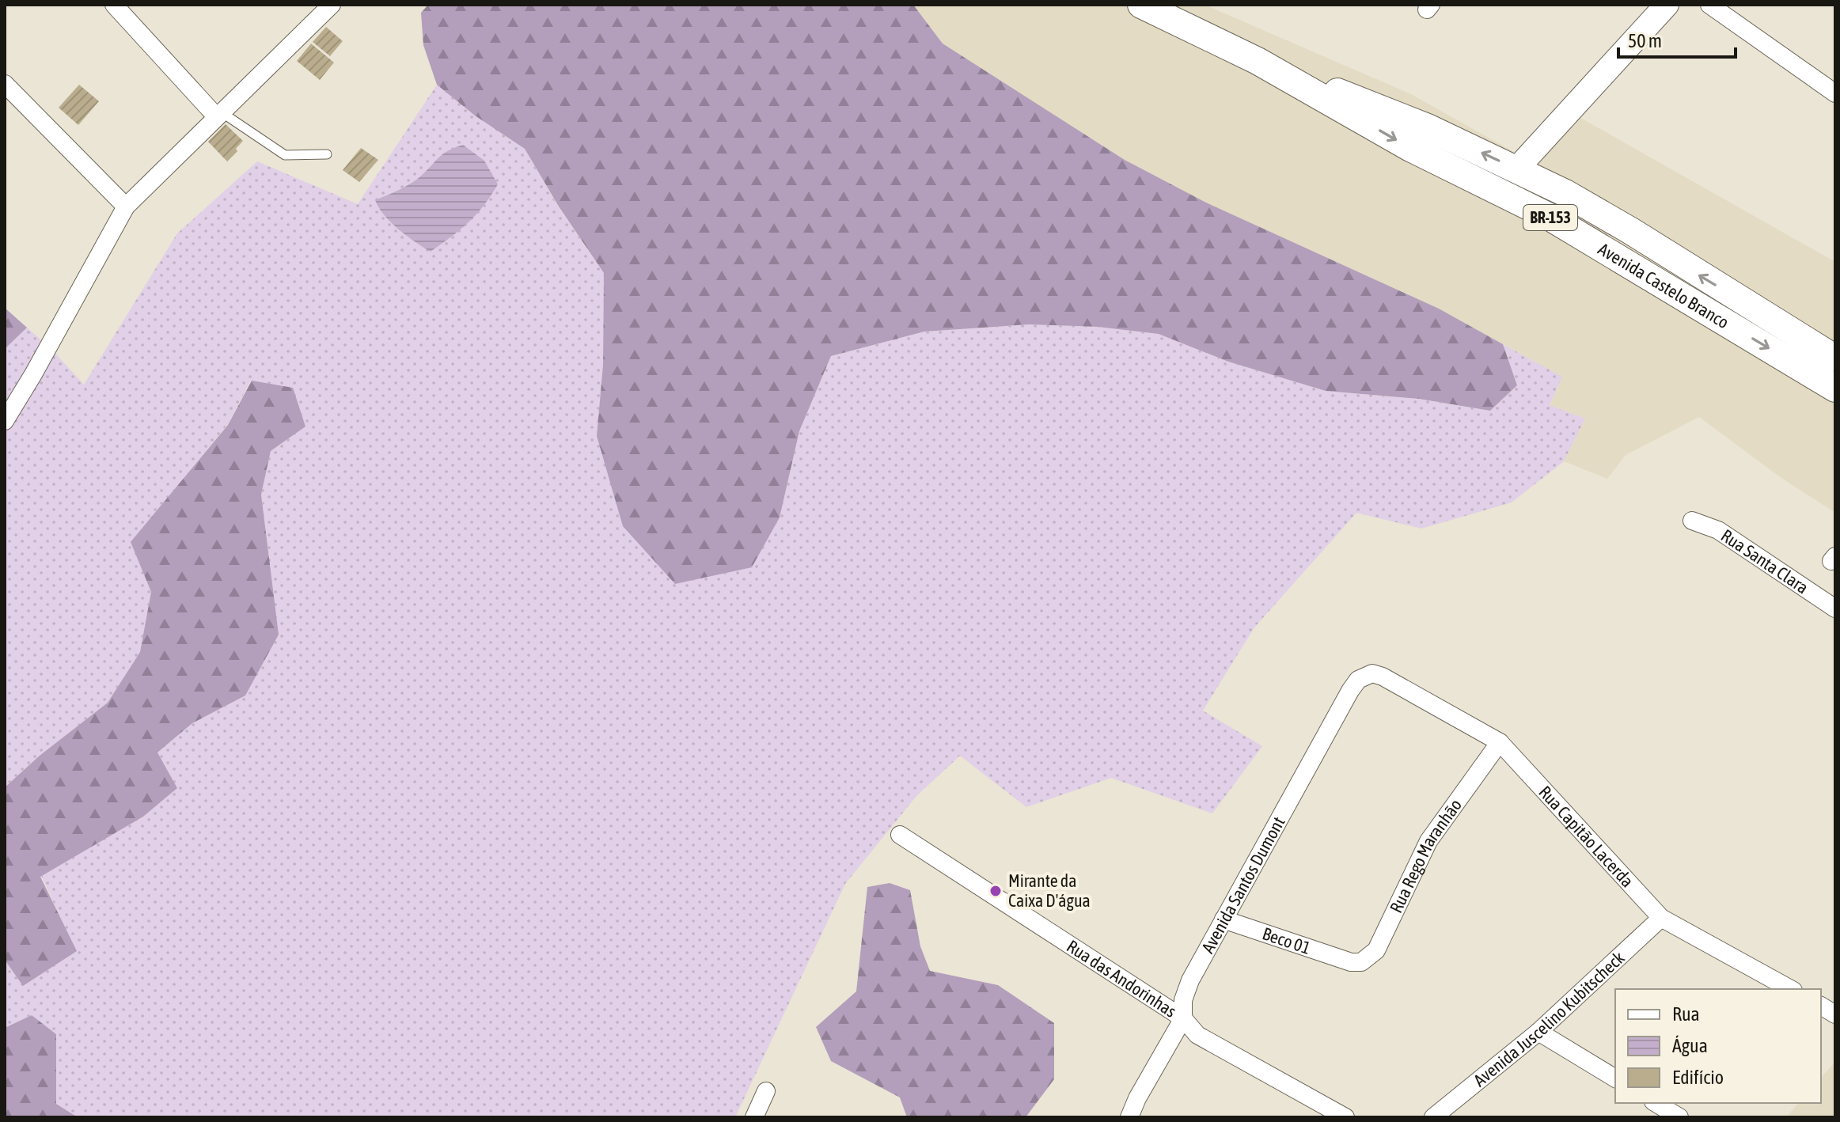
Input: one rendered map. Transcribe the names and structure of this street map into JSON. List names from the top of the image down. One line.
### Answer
{"streets":{"main road":["BR-153","Avenida Castelo Branco"],"street":["Rua Santa Clara","Rua Capitão Lacerda","Rua Rego Maranhão","Avenida Santos Dumont","Beco 01","Rua das Andorinhas","Avenida Juscelino Kubitscheck"]},"crossings":[["Rua Capitão Lacerda","Rua Rego Maranhão"],["Rua Capitão Lacerda","Avenida Santos Dumont"],["Rua Capitão Lacerda","Avenida Juscelino Kubitscheck"],["Rua Rego Maranhão","Beco 01"],["Avenida Santos Dumont","Beco 01"],["Avenida Santos Dumont","Rua das Andorinhas"]],"places":["Mirante da Caixa D'água"],"legend":["Rua","Água","Edifício"],"scale_bar":"50 m"}
